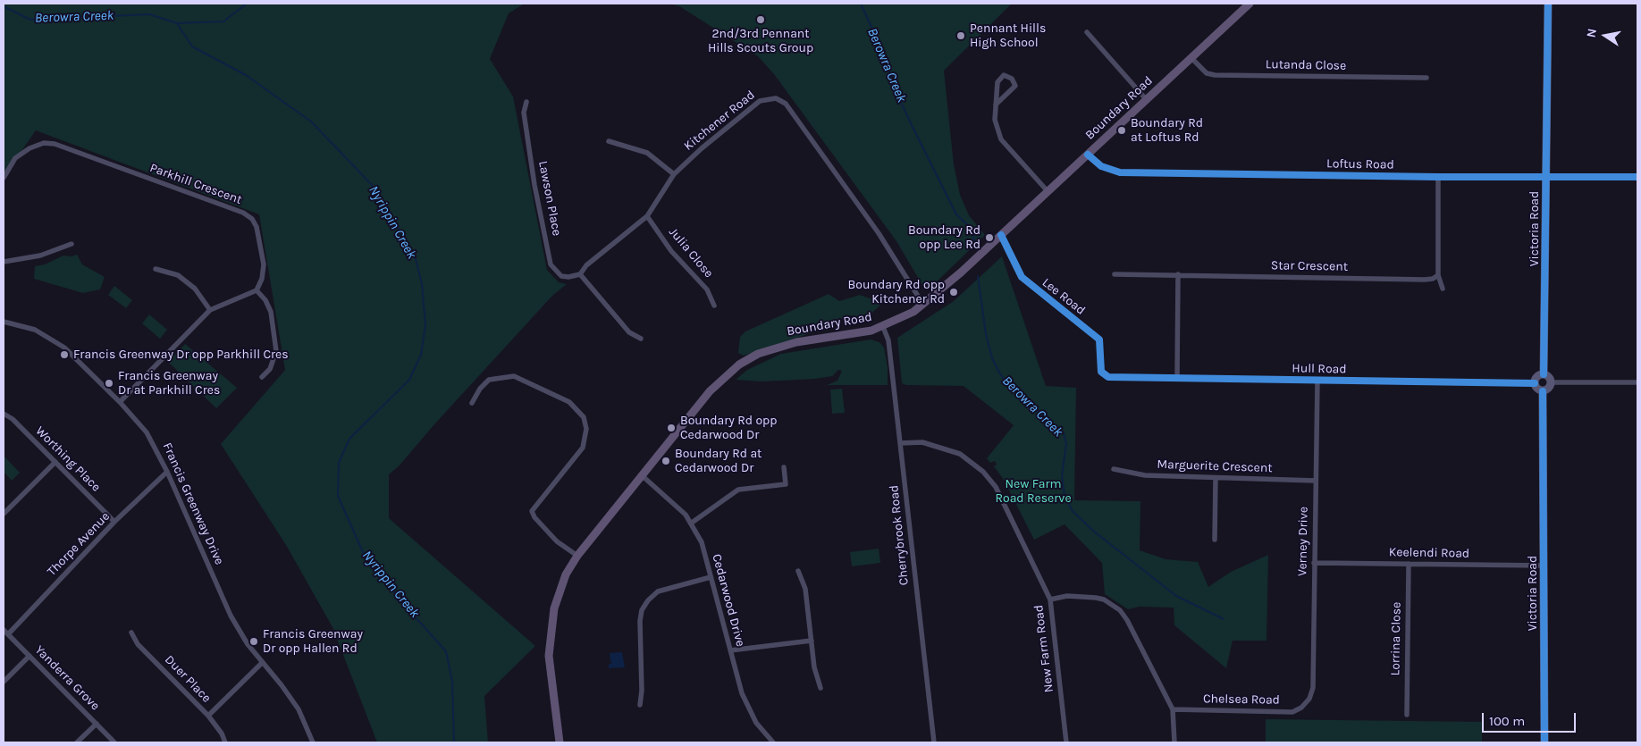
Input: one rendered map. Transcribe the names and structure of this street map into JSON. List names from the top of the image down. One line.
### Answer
{"streets":{"main road":["Boundary Road"],"street":["Lutanda Close","Kitchener Road","Loftus Road","Parkhill Crescent","Lawson Place","Victoria Road","Julia Close","Star Crescent","Lee Road","Hull Road","Worthing Place","Marguerite Crescent","Francis Greenway Drive","Cherrybrook Road","Verney Drive","Thorpe Avenue","Keelendi Road","Cedarwood Drive","Lorrina Close","New Farm Road","Yanderra Grove","Duer Place","Chelsea Road"]},"crossings":[["Lutanda Close","Boundary Road"],["Boundary Road","Kitchener Road"],["Boundary Road","Loftus Road"],["Boundary Road","Lee Road"],["Boundary Road","Cherrybrook Road"],["Boundary Road","Cedarwood Drive"],["Kitchener Road","Lawson Place"],["Kitchener Road","Julia Close"],["Loftus Road","Victoria Road"],["Victoria Road","Hull Road"],["Victoria Road","Keelendi Road"],["Lee Road","Hull Road"],["Hull Road","Verney Drive"],["Worthing Place","Thorpe Avenue"],["Marguerite Crescent","Verney Drive"],["Francis Greenway Drive","Thorpe Avenue"],["Cherrybrook Road","New Farm Road"],["Verney Drive","Keelendi Road"],["Verney Drive","Chelsea Road"],["Thorpe Avenue","Yanderra Grove"],["Keelendi Road","Lorrina Close"]],"water":["Berowra Creek","Nyrippin Creek"],"parks":["New Farm Road Reserve"],"places":["2nd/3rd Pennant Hills Scouts Group","Pennant Hills High School","Boundary Rd at Loftus Rd","Boundary Rd opp Lee Rd","Boundary Rd opp Kitchener Rd","Francis Greenway Dr opp Parkhill Cres","Francis Greenway Dr at Parkhill Cres","Boundary Rd opp Cedarwood Dr","Boundary Rd at Cedarwood Dr","Francis Greenway Dr opp Hallen Rd"],"scale_bar":"100 m","north":"left"}
